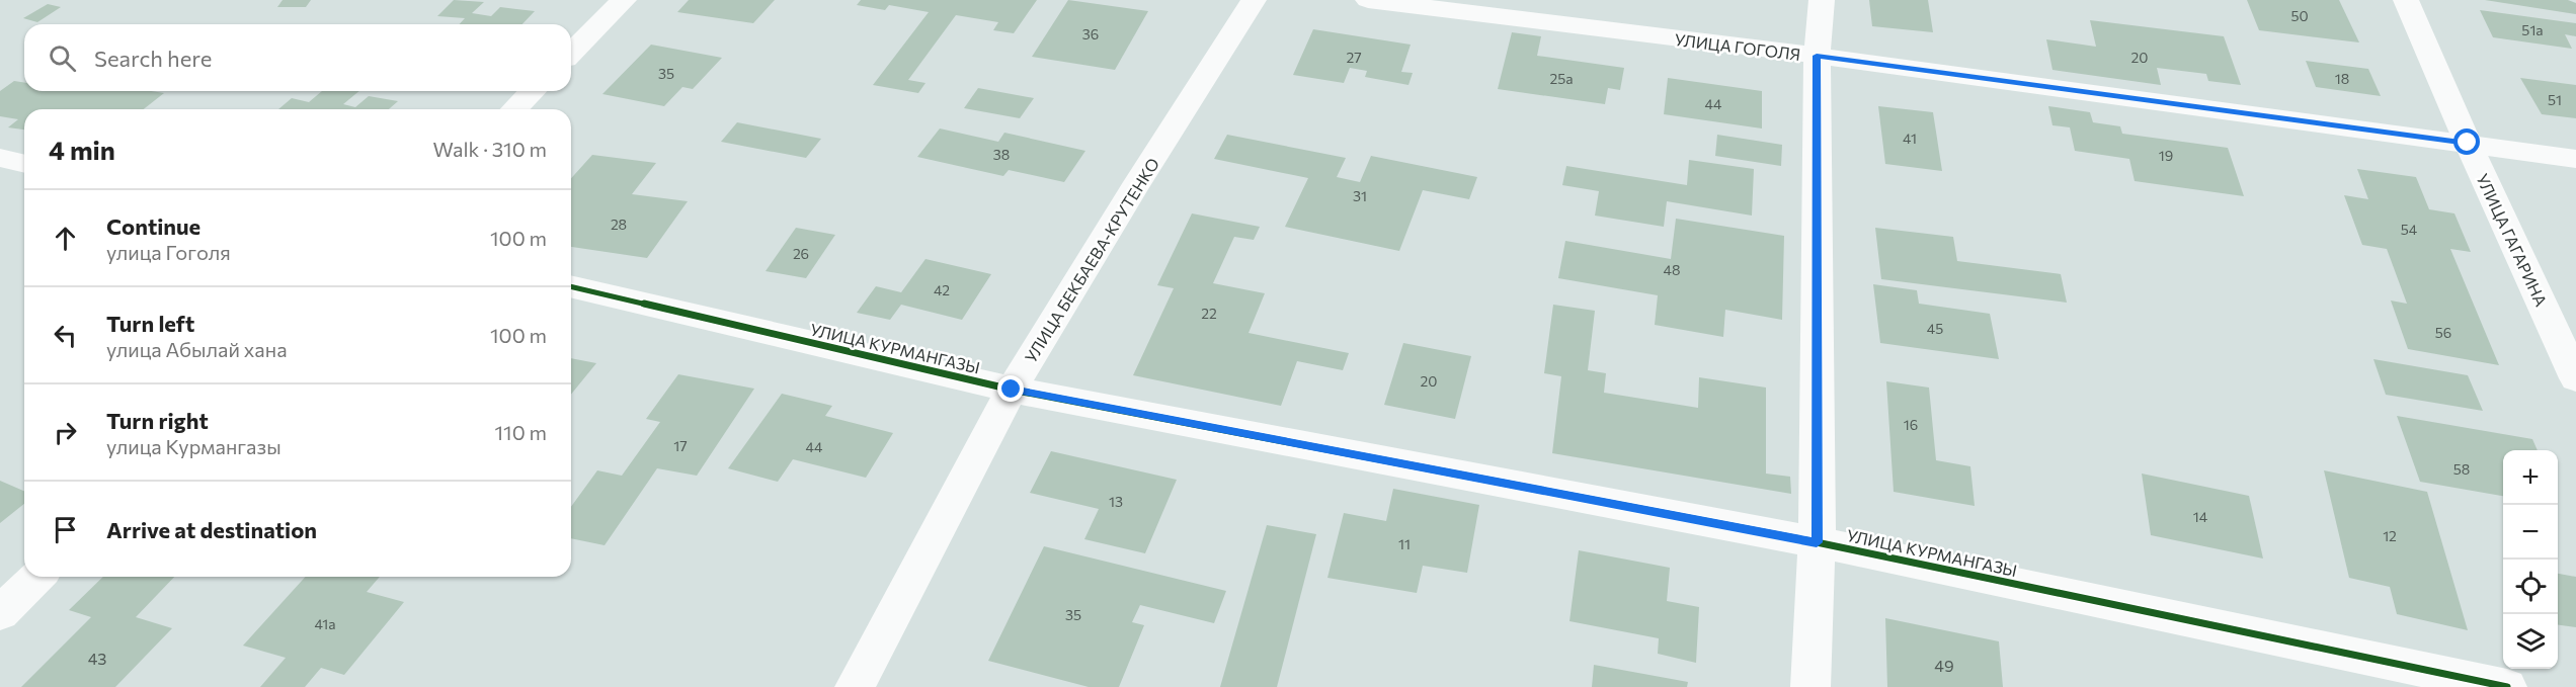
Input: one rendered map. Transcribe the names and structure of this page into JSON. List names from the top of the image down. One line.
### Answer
{"streets":{"street":["УЛИЦА ГОГОЛЯ","УЛИЦА ГАГАРИНА","УЛИЦА БЕКБАЕВА-КРУТЕНКО","УЛИЦА КУРМАНГАЗЫ"]},"crossings":[["УЛИЦА ГОГОЛЯ","УЛИЦА ГАГАРИНА"],["УЛИЦА БЕКБАЕВА-КРУТЕНКО","УЛИЦА КУРМАНГАЗЫ"]],"house_numbers":["50","51а","36","27","20","35","25а","18","51","44","41","38","19","31","28","54","26","48","42","22","45","56","20","16","17","44","58","13","14","12","11","35","41а","43","49"],"page":{"search":"Search here","heading":["4 min","Walk · 310 m"],"list":[["Continue","улица Гоголя","100 m"],["Turn left","улица Абылай хана","100 m"],["Turn right","улица Курмангазы","110 m"],"Arrive at destination"],"map_buttons":["+","−"]}}
